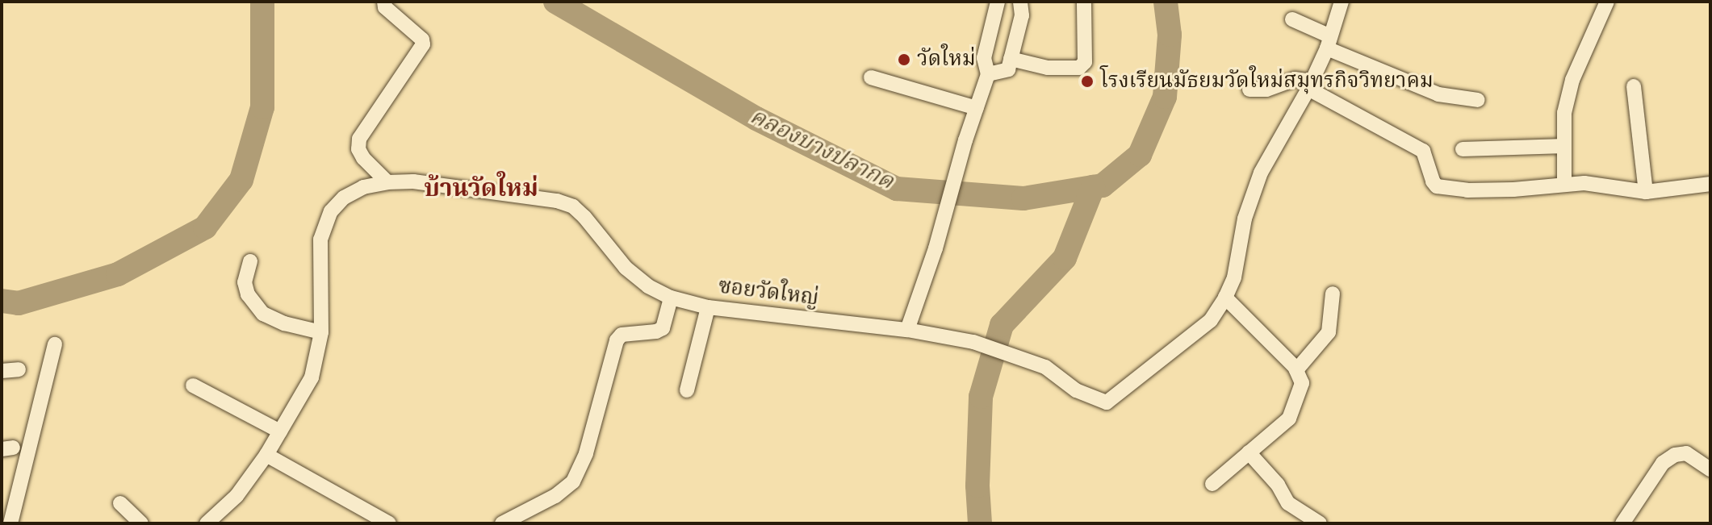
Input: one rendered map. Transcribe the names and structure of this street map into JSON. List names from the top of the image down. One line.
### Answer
{"streets":{"street":["ซอยวัดใหญ่"]},"districts":["บ้านวัดใหม่"],"water":["คลองบางปลากด"],"places":["วัดใหม่","โรงเรียนมัธยมวัดใหม่สมุทรกิจวิทยาคม"]}
